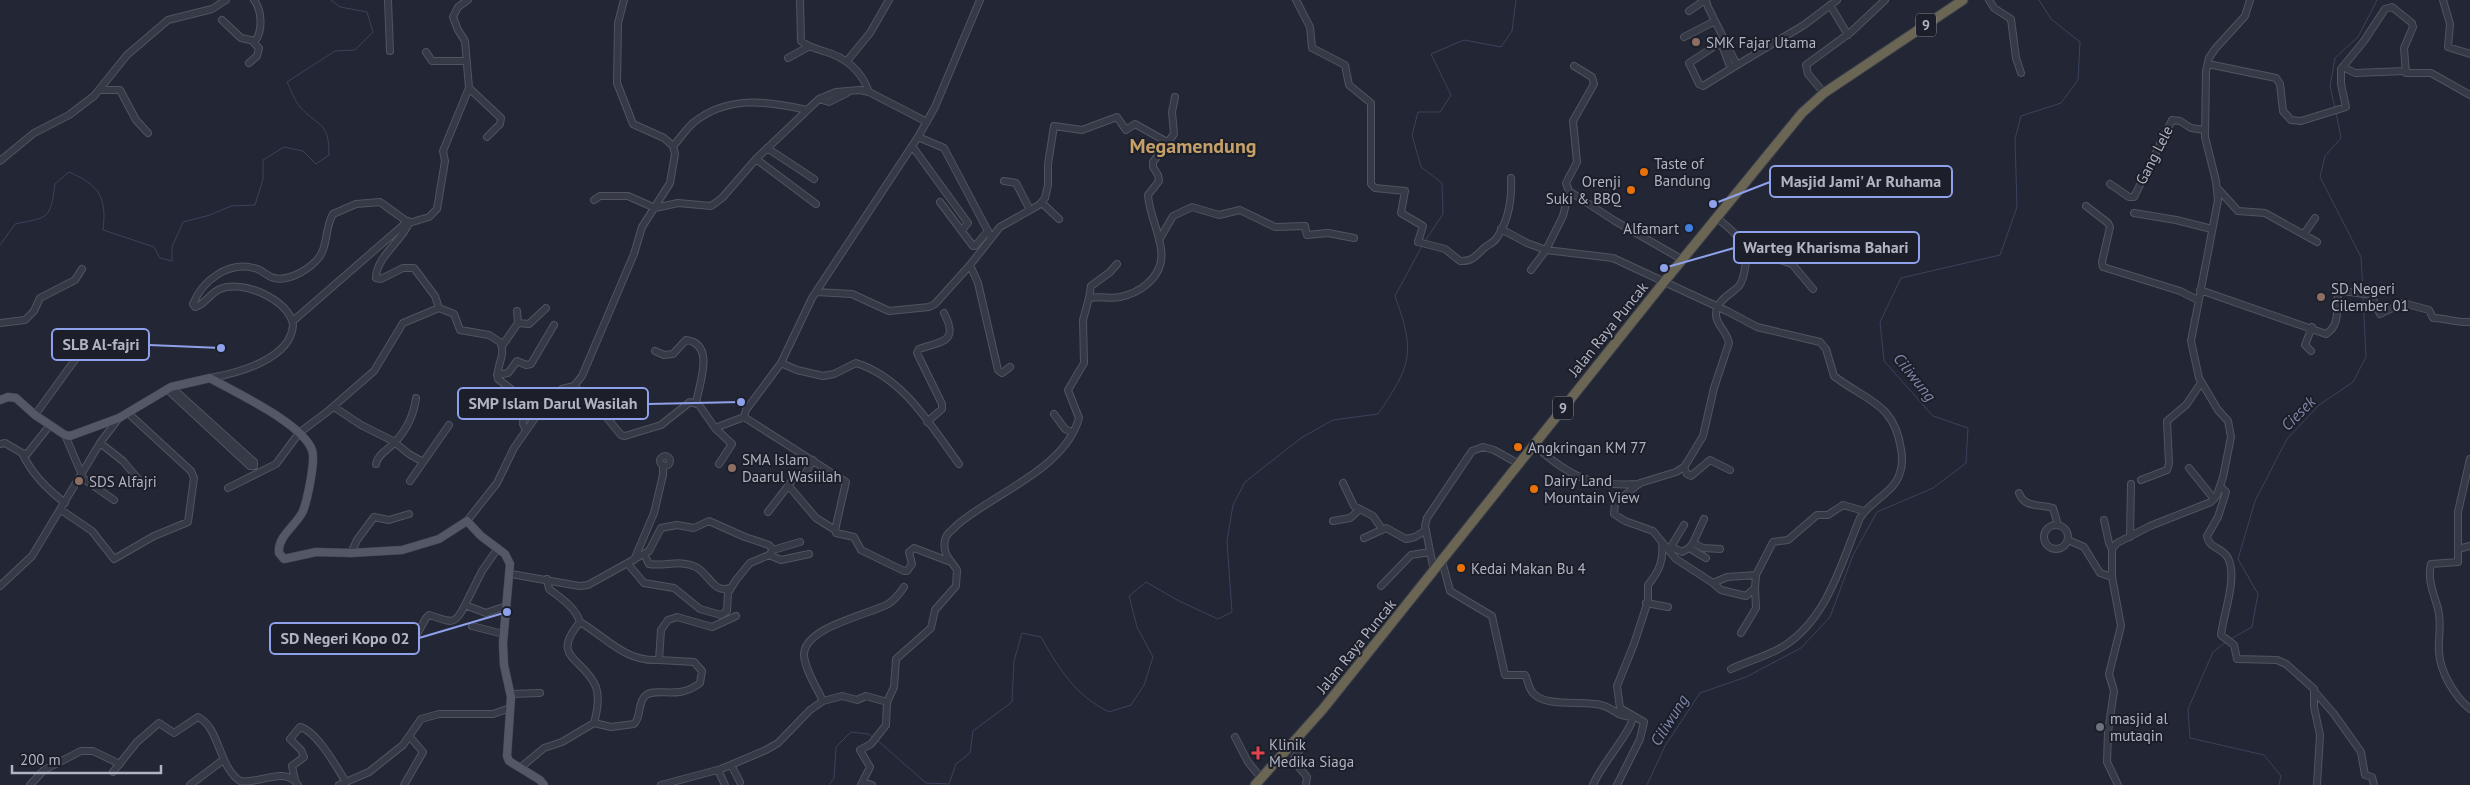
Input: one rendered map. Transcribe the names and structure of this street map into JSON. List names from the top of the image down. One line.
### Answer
{"streets":{"highway":["9","Jalan Raya Puncak"],"street":["Gang Lele"]},"districts":["Megamendung"],"water":["Ciliwung","Ciesek"],"places":{"other":["SMK Fajar Utama","Taste of Bandung","Orenji Suki & BBQ","Masjid Jami' Ar Ruhama","Alfamart","Warteg Kharisma Bahari","SD Negeri Cilember 01","SLB Al-fajri","SMP Islam Darul Wasilah","Angkringan KM 77","SMA Islam Daarul Wasiilah","SDS Alfajri","Dairy Land Mountain View","Kedai Makan Bu 4","SD Negeri Kopo 02","masjid al mutaqin"],"health":["Klinik Medika Siaga"]},"scale_bar":"200 m"}
